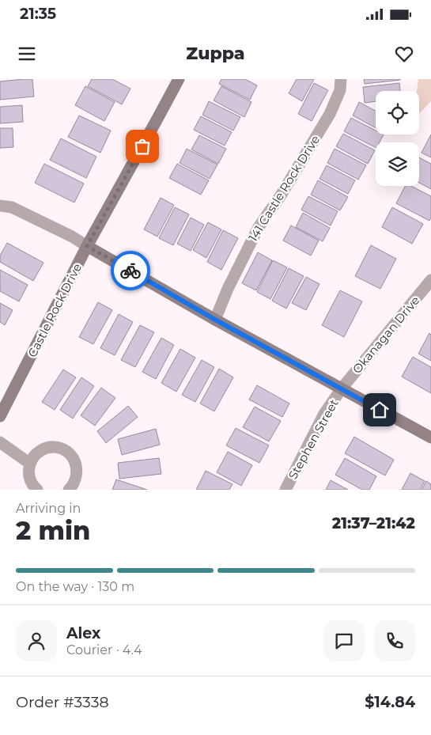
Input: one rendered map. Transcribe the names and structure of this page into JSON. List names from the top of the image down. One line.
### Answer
{"streets":{"street":["141 Castle Rock Drive","Castle Rock Drive","Okanagan Drive","Stephen Street"]},"crossings":[["Okanagan Drive","Stephen Street"]],"page":{"status":"21:35","header":"Zuppa","heading":["2 min","Arriving in","21:37–21:42"],"panel":["Alex","Courier · 4.4","Order #3338","$14.84"],"bar":"On the way · 130 m"}}
